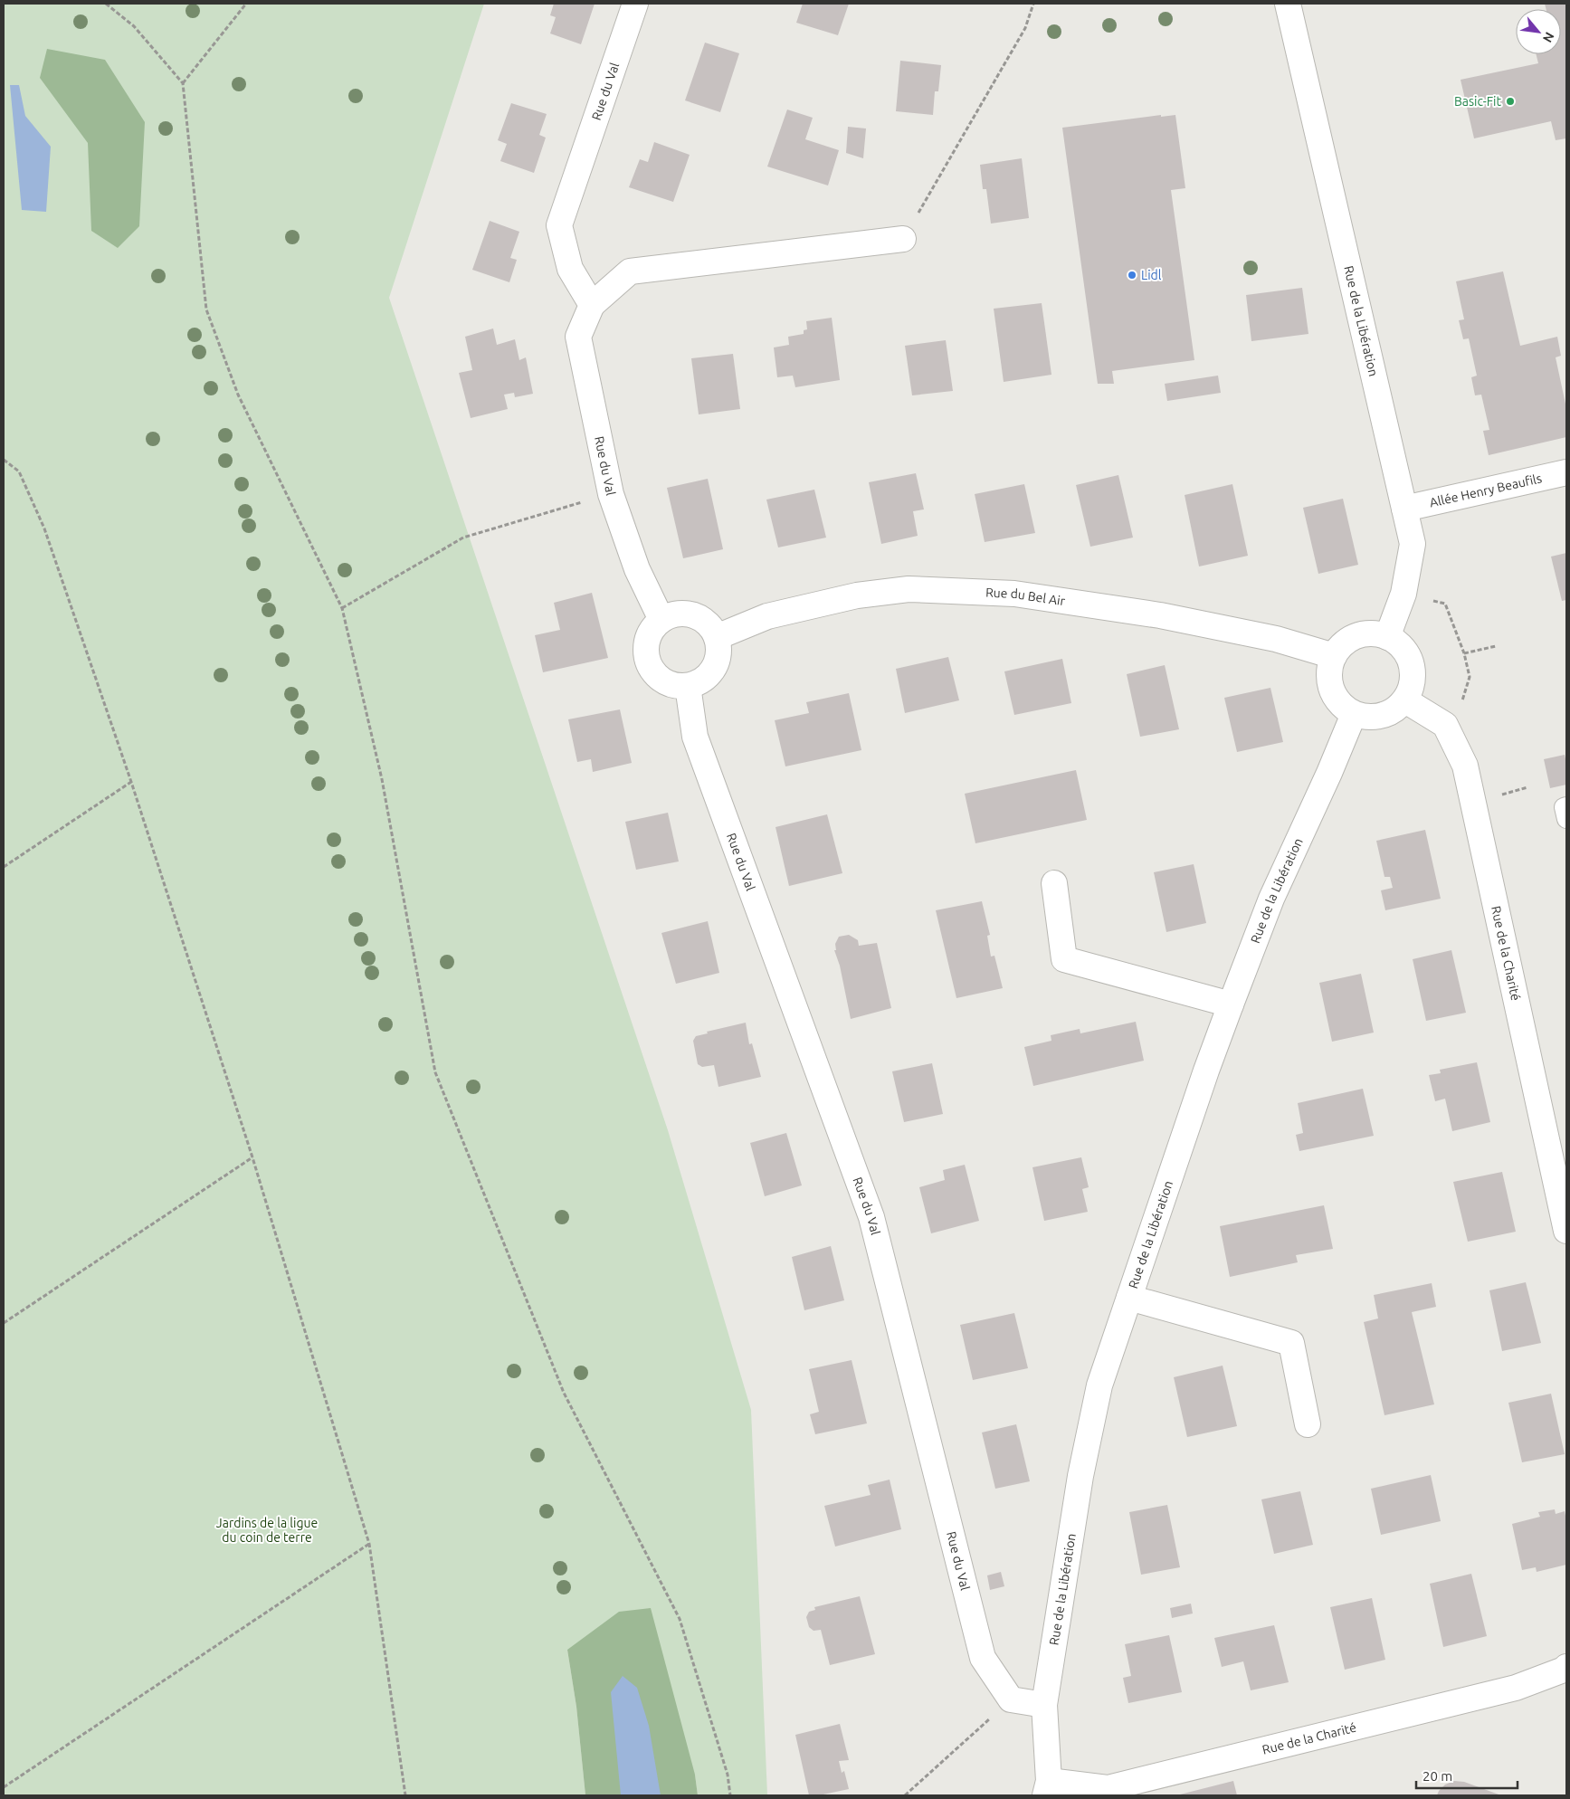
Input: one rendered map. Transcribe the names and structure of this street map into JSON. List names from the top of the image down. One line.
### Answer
{"streets":{"street":["Rue du Val","Rue de la Libération","Allée Henry Beaufils","Rue du Bel Air","Rue de la Charité"]},"crossings":[["Rue du Val","Rue du Bel Air"],["Rue de la Libération","Allée Henry Beaufils"],["Rue de la Libération","Rue du Bel Air"],["Rue de la Libération","Rue de la Charité"]],"parks":["Jardins de la ligue du coin de terre"],"places":["Basic-Fit","Lidl"],"scale_bar":"20 m","north":"bottom right"}
